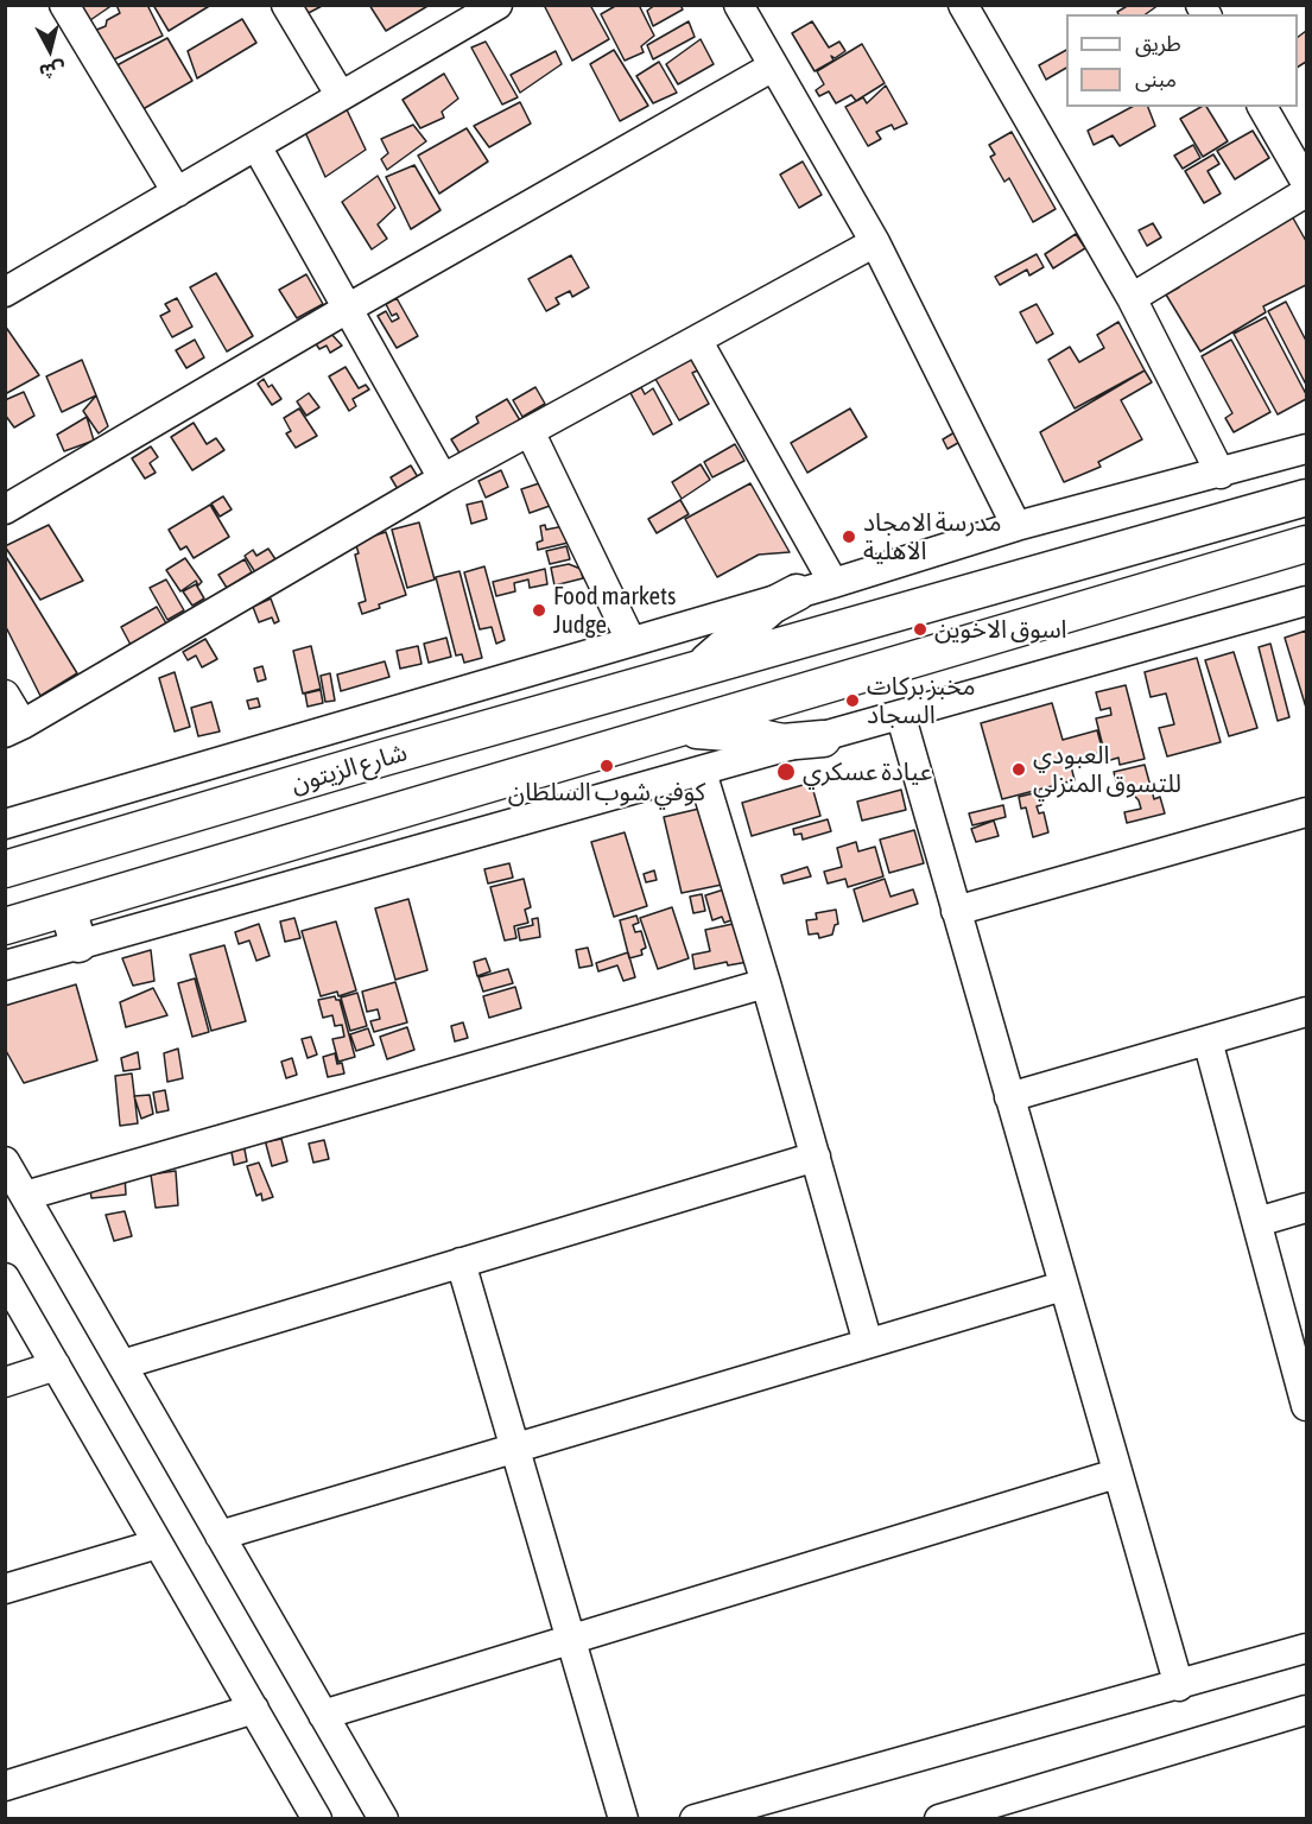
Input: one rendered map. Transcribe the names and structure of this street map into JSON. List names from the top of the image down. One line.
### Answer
{"streets":{"main road":["شارع الزيتون"]},"places":["مدرسة الامجاد الاهلية","Food markets Judge","اسوق الاخوين","مخبز بركات السجاد","كوفي شوب السلطان","العبودي للتسوق المنزلي","عيادة عسكري"],"legend":["طريق","مبنى"],"north":"bottom"}
